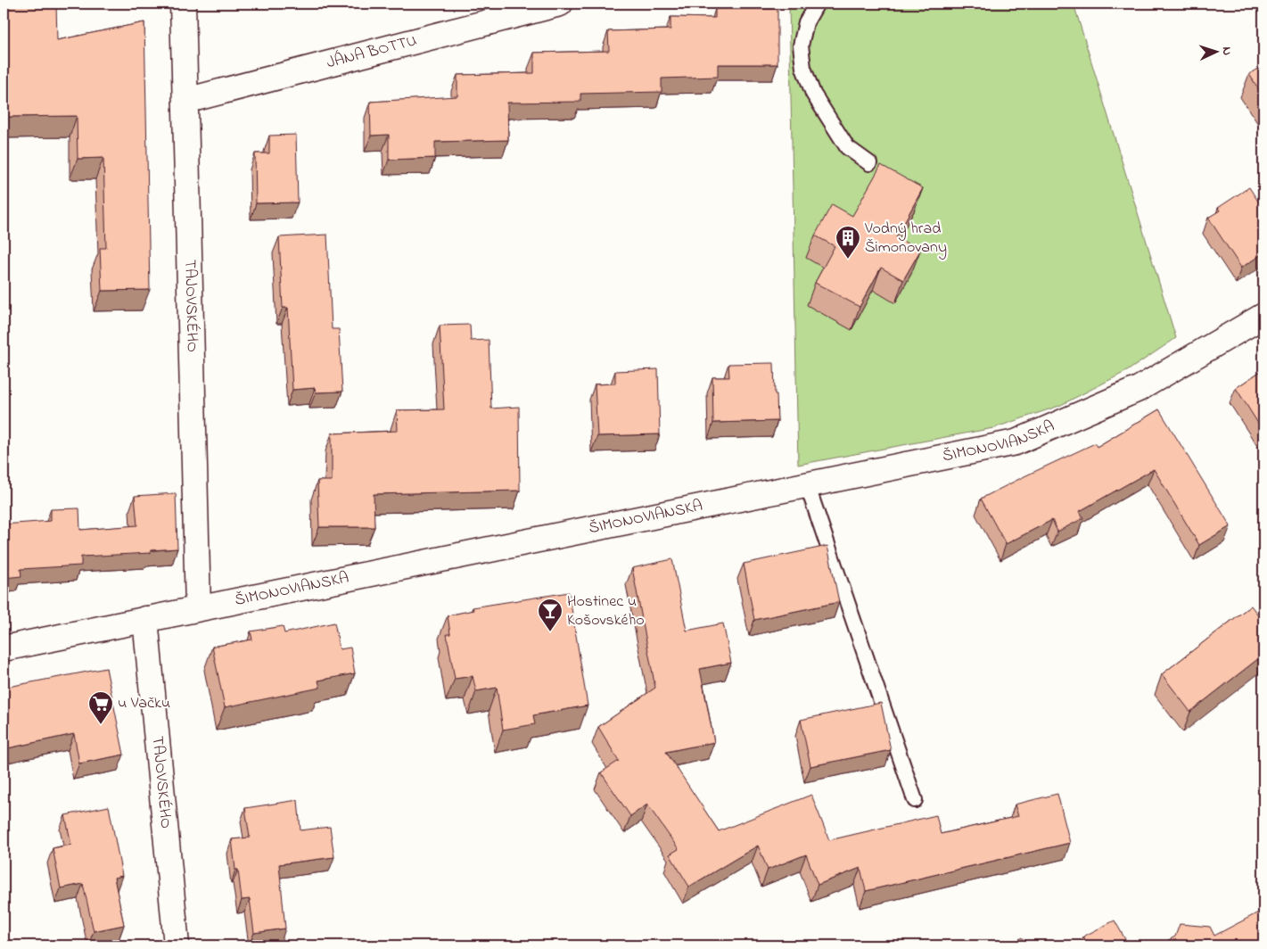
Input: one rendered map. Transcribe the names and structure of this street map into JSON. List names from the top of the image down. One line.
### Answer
{"streets":{"street":["JÁNA BOTTU","TAJOVSKÉHO","ŠIMONOVIANSKA"]},"crossings":[["JÁNA BOTTU","TAJOVSKÉHO"],["TAJOVSKÉHO","ŠIMONOVIANSKA"]],"places":{"building":["Vodný hrad Šimonovany"],"bar":["Hostinec u Košovského"],"supermarket":["u Vačku"]},"north":"right"}
